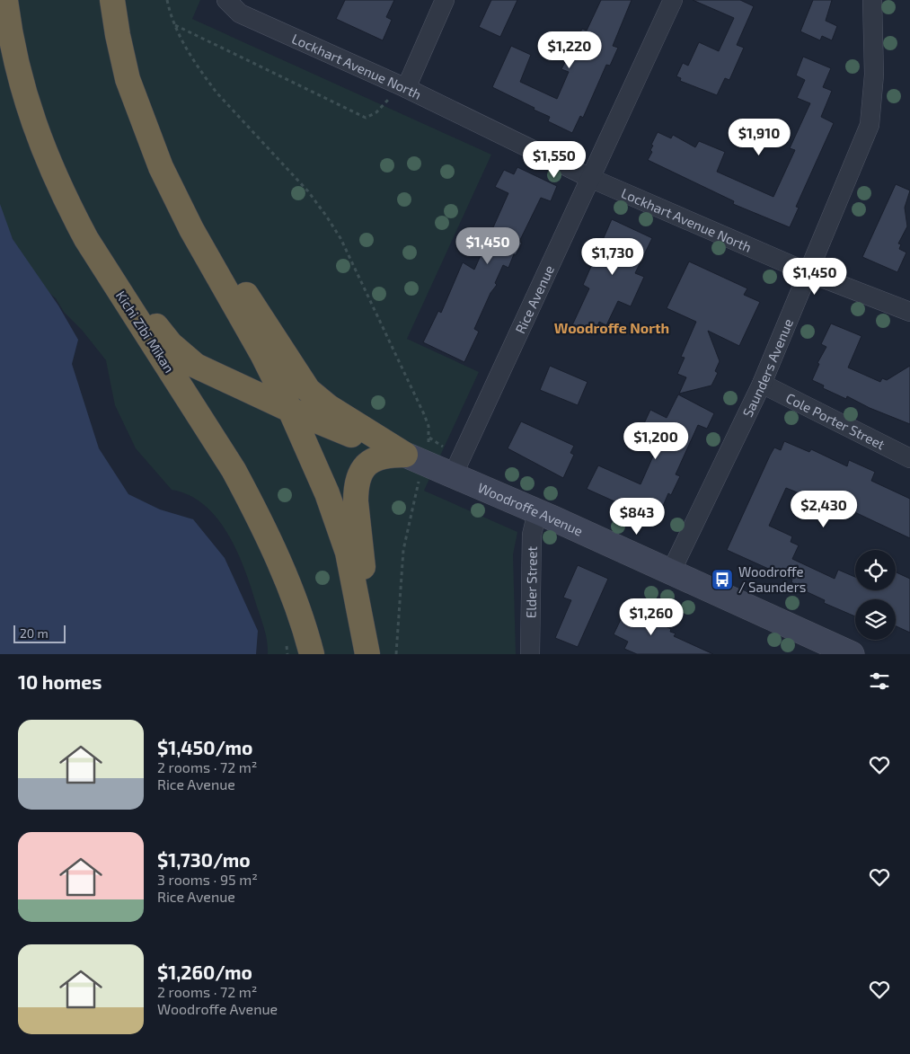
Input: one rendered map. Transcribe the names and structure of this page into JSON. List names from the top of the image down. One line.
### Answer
{"streets":{"highway":["Kichi Zībī Mīkan"],"main road":["Woodroffe Avenue"],"street":["Lockhart Avenue North","Rice Avenue","Saunders Avenue","Cole Porter Street","Elder Street"]},"crossings":[["Lockhart Avenue North","Rice Avenue"],["Lockhart Avenue North","Saunders Avenue"],["Rice Avenue","Woodroffe Avenue"],["Saunders Avenue","Cole Porter Street"],["Saunders Avenue","Woodroffe Avenue"],["Woodroffe Avenue","Elder Street"]],"districts":["Woodroffe North"],"places":{"bus stop":["Woodroffe / Saunders"]},"scale_bar":"20 m","page":{"price":["$1,220","$1,910","$1,550","$1,450","$1,730","$1,450","$1,200","$2,430","$843","$1,260"],"scale":"20 m","heading":"10 homes","list":[{"name":"$1,450/mo","note":"2 rooms · 72 m² · Rice Avenue"},{"name":"$1,730/mo","note":"3 rooms · 95 m² · Rice Avenue"},{"name":"$1,260/mo","note":"2 rooms · 72 m² · Woodroffe Avenue"}]}}
